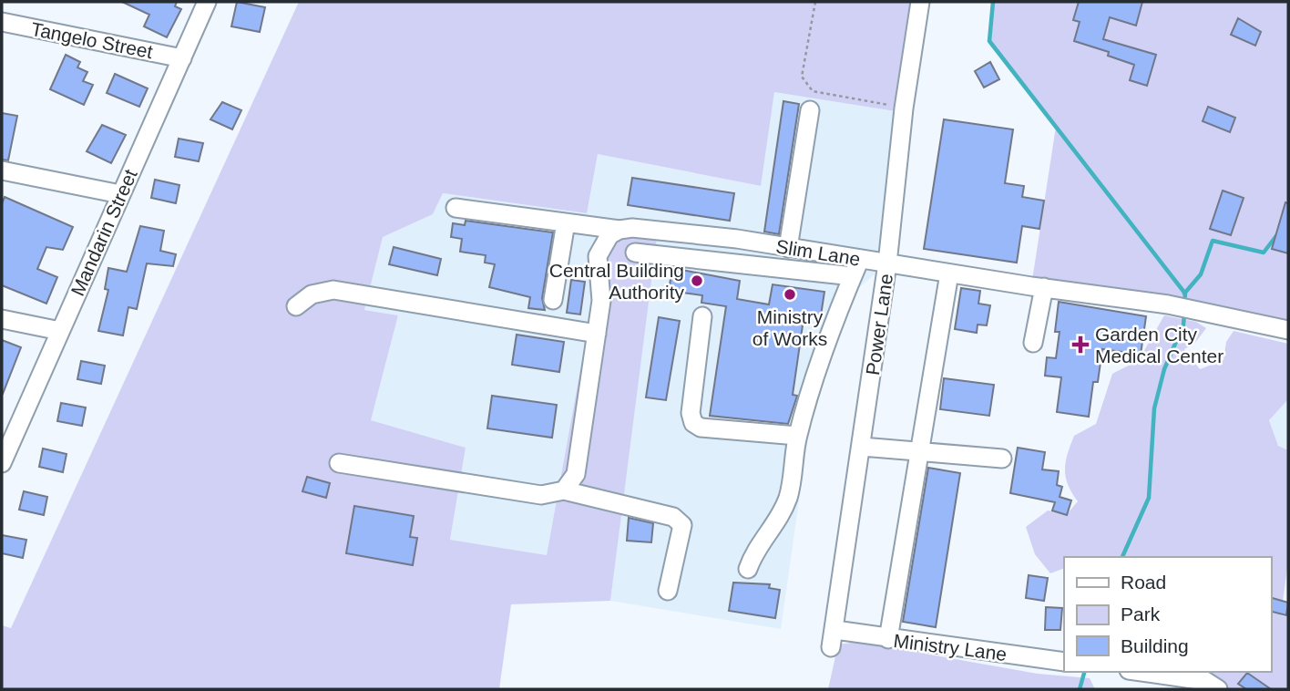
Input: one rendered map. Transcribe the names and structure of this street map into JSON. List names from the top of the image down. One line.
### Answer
{"streets":{"street":["Tangelo Street","Mandarin Street","Slim Lane","Power Lane","Ministry Lane"]},"crossings":[["Tangelo Street","Mandarin Street"],["Slim Lane","Power Lane"],["Power Lane","Ministry Lane"]],"places":{"other":["Central Building Authority","Ministry of Works"],"health":["Garden City Medical Center"]},"legend":["Road","Park","Building"]}
